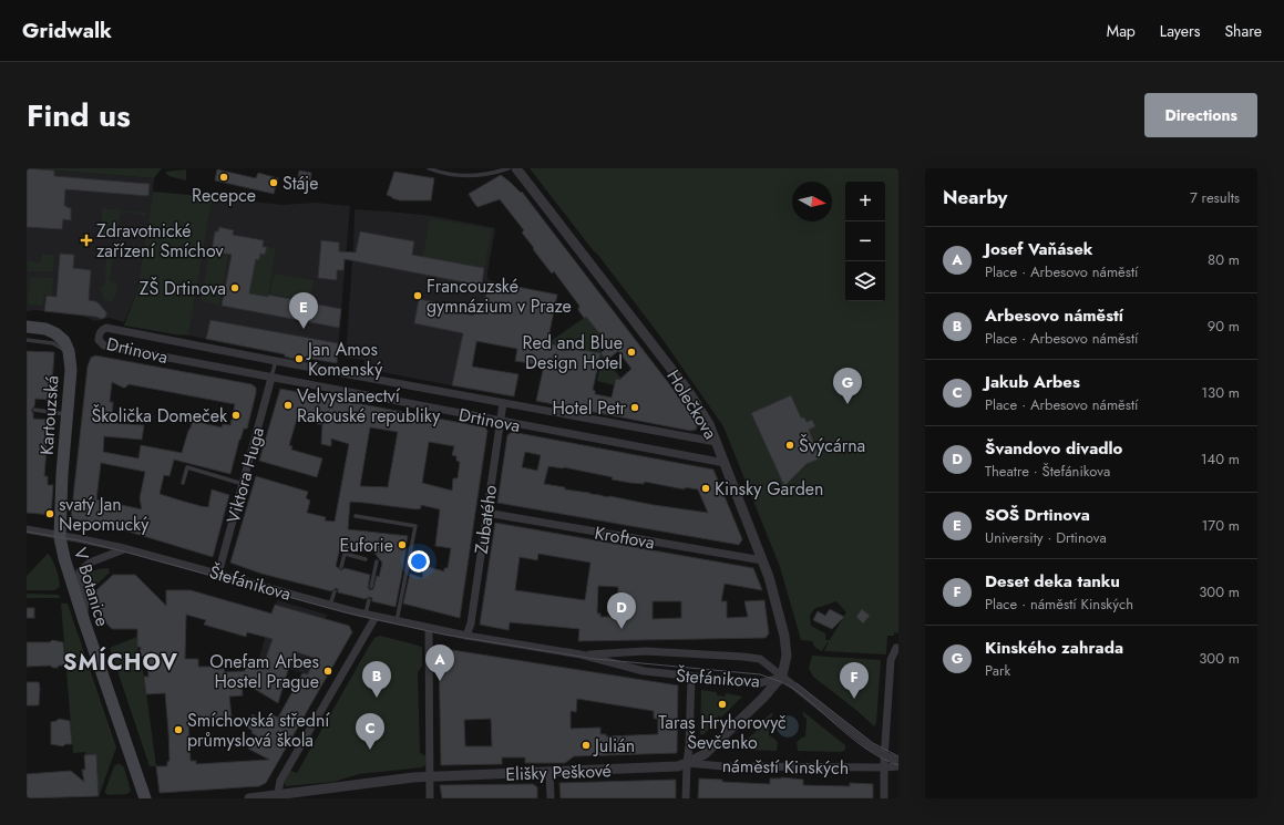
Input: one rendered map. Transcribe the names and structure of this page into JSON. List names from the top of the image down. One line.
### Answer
{"streets":{"main road":["Kartouzská","V Botanice"],"street":["Drtinova","Holečkova","Viktora Huga","Zubatého","Kroftova","Štefánikova","náměstí Kinských","Elišky Peškové"]},"crossings":[["Drtinova","Holečkova"],["Drtinova","Viktora Huga"],["Drtinova","Zubatého"],["Holečkova","Kroftova"],["Holečkova","Štefánikova"],["Holečkova","náměstí Kinských"],["Kartouzská","Štefánikova"],["Kartouzská","V Botanice"],["Viktora Huga","Štefánikova"],["Zubatého","Kroftova"],["Zubatého","Štefánikova"],["Štefánikova","V Botanice"],["Štefánikova","náměstí Kinských"],["náměstí Kinských","Elišky Peškové"]],"districts":["SMÍCHOV"],"places":{"other":["Recepce","Stáje","ZŠ Drtinova","Francouzské gymnázium v Praze","Red and Blue Design Hotel","Jan Amos Komenský","Velvyslanectví Rakouské republiky","Hotel Petr","Školička Domeček","Švýcárna","Kinsky Garden","svatý Jan Nepomucký","Euforie","Onefam Arbes Hostel Prague","Taras Hryhorovyč Ševčenko","Smíchovská střední průmyslová škola","Julián"],"health":["Zdravotnické zařízení Smíchov"]},"north":"right","page":{"header":"Gridwalk","nav":["Map","Layers","Share"],"title":"Find us","buttons":"Directions","heading":["Nearby","7 results"],"map_buttons":["+","−"],"list":[{"mark":"A","name":"Josef Vaňásek","note":"Place · Arbesovo náměstí","value":"80 m"},{"mark":"B","name":"Arbesovo náměstí","note":"Place · Arbesovo náměstí","value":"90 m"},{"mark":"C","name":"Jakub Arbes","note":"Place · Arbesovo náměstí","value":"130 m"},{"mark":"D","name":"Švandovo divadlo","note":"Theatre · Štefánikova","value":"140 m"},{"mark":"E","name":"SOŠ Drtinova","note":"University · Drtinova","value":"170 m"},{"mark":"F","name":"Deset deka tanku","note":"Place · náměstí Kinských","value":"300 m"},{"mark":"G","name":"Kinského zahrada","note":"Park","value":"300 m"}],"pins":["E","G","D","A","B","F","C"]}}
